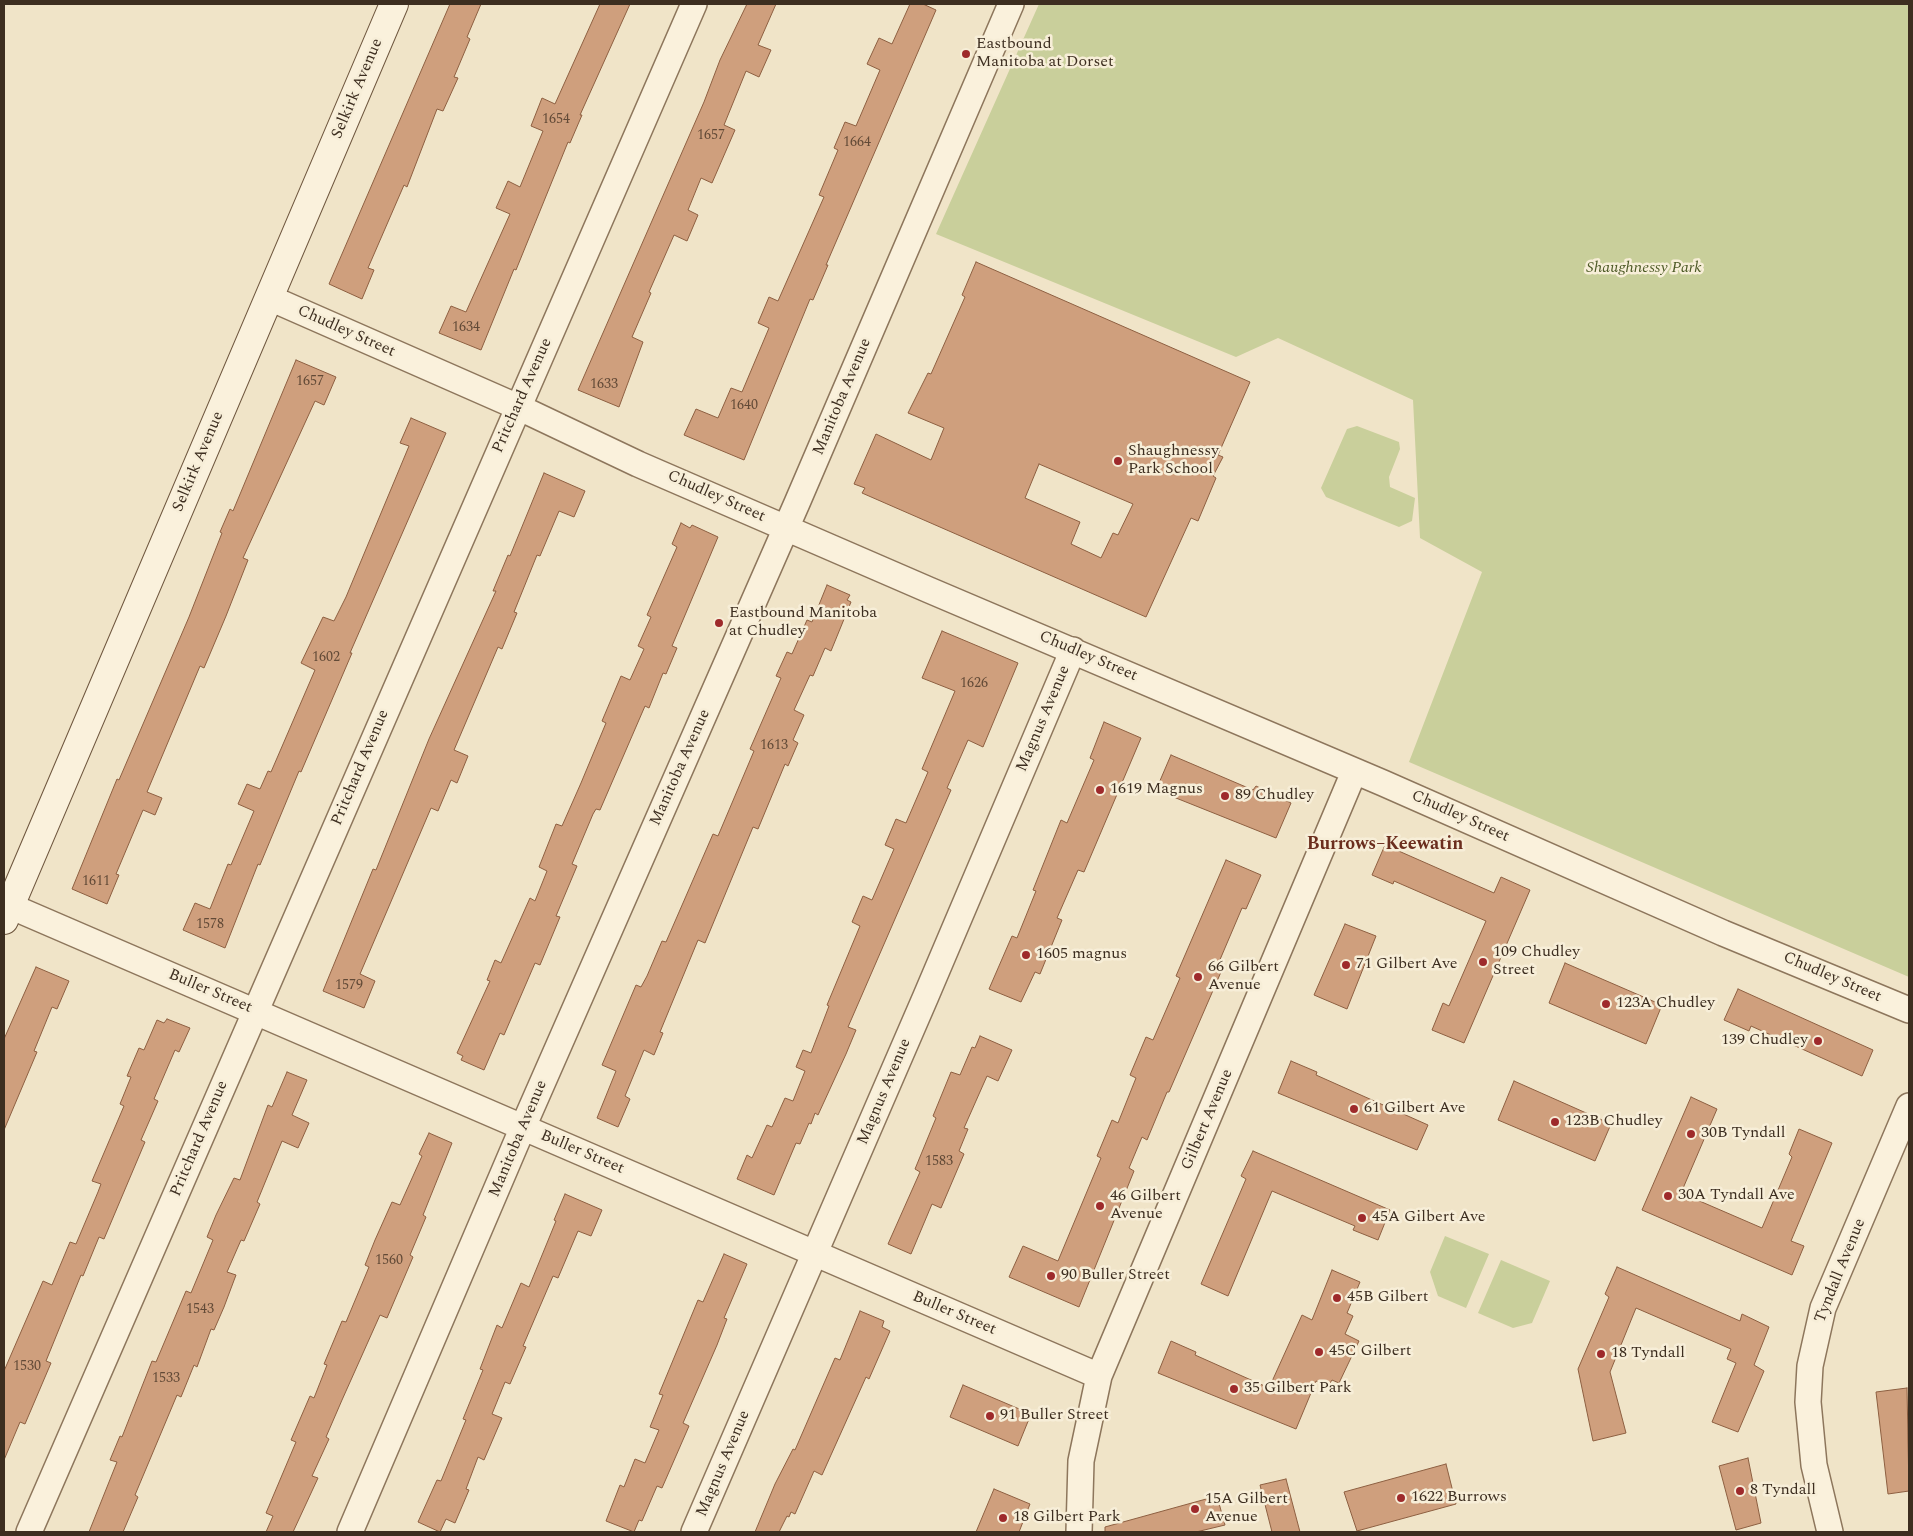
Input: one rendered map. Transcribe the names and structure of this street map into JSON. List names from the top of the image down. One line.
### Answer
{"streets":{"street":["Selkirk Avenue","Chudley Street","Pritchard Avenue","Manitoba Avenue","Magnus Avenue","Buller Street","Gilbert Avenue","Tyndall Avenue"]},"crossings":[["Selkirk Avenue","Chudley Street"],["Selkirk Avenue","Buller Street"],["Chudley Street","Pritchard Avenue"],["Chudley Street","Manitoba Avenue"],["Chudley Street","Magnus Avenue"],["Chudley Street","Gilbert Avenue"],["Pritchard Avenue","Buller Street"],["Manitoba Avenue","Buller Street"],["Magnus Avenue","Buller Street"],["Buller Street","Gilbert Avenue"]],"districts":["Burrows–Keewatin"],"parks":["Shaughnessy Park"],"places":["Eastbound Manitoba at Dorset","Shaughnessy Park School","Eastbound Manitoba at Chudley","1619 Magnus","89 Chudley","1605 magnus","109 Chudley Street","71 Gilbert Ave","66 Gilbert Avenue","123A Chudley","139 Chudley","61 Gilbert Ave","123B Chudley","30B Tyndall","30A Tyndall Ave","46 Gilbert Avenue","45A Gilbert Ave","90 Buller Street","45B Gilbert","45C Gilbert","18 Tyndall","35 Gilbert Park","91 Buller Street","8 Tyndall","1622 Burrows","15A Gilbert Avenue","18 Gilbert Park"],"house_numbers":["1654","1657","1664","1634","1657","1633","1640","1602","1626","1613","1611","1578","1579","1583","1560","1543","1530","1533"]}
